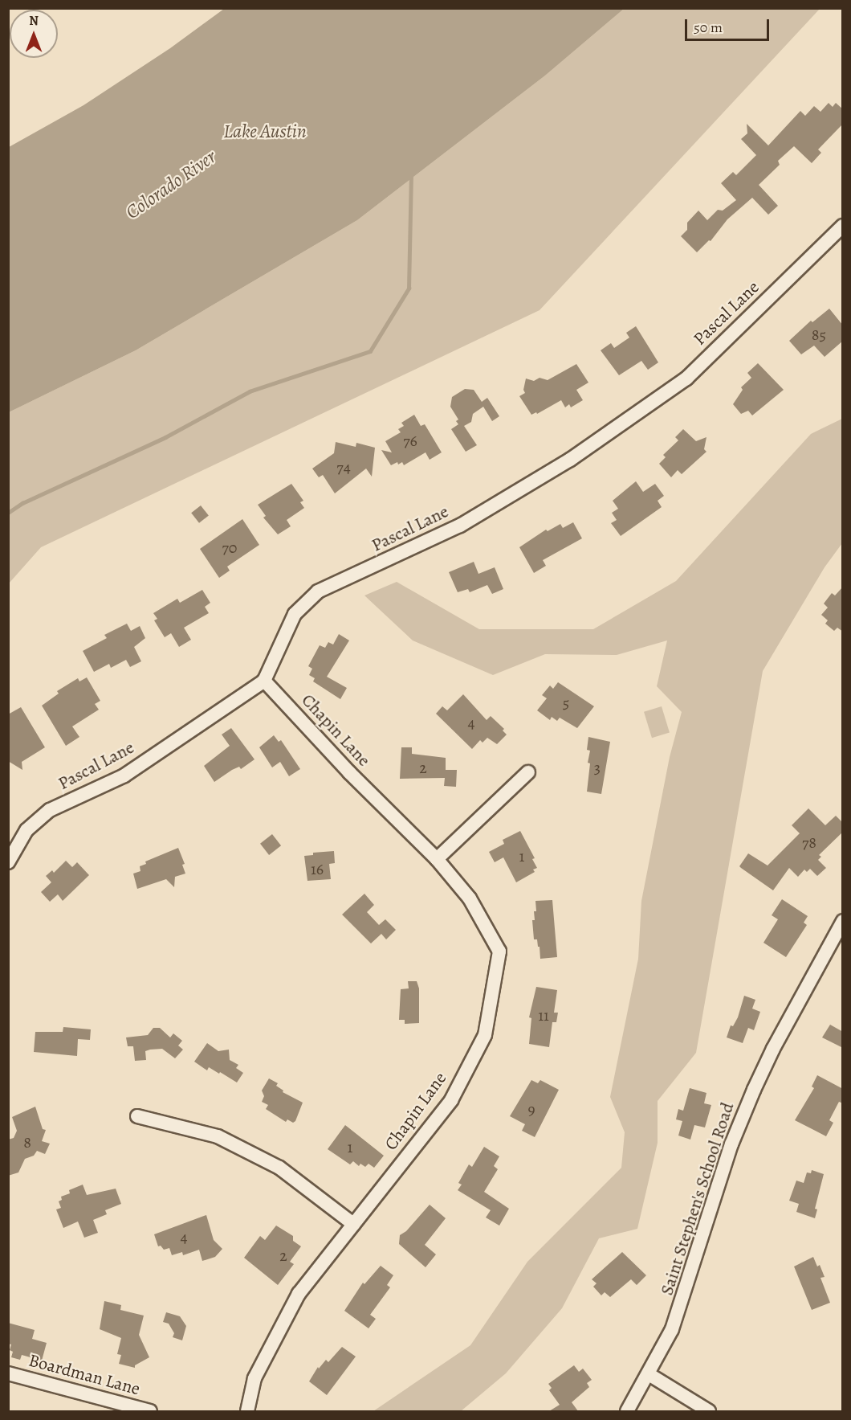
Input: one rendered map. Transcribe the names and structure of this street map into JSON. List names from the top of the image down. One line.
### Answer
{"streets":{"street":["Pascal Lane","Chapin Lane","Saint Stephen's School Road","Boardman Lane"]},"crossings":[["Pascal Lane","Chapin Lane"]],"water":["Lake Austin","Colorado River"],"house_numbers":["85","76","74","70","5","4","2","3","78","1","16","11","9","8","1","4","2"],"scale_bar":"50 m","north":"top"}
